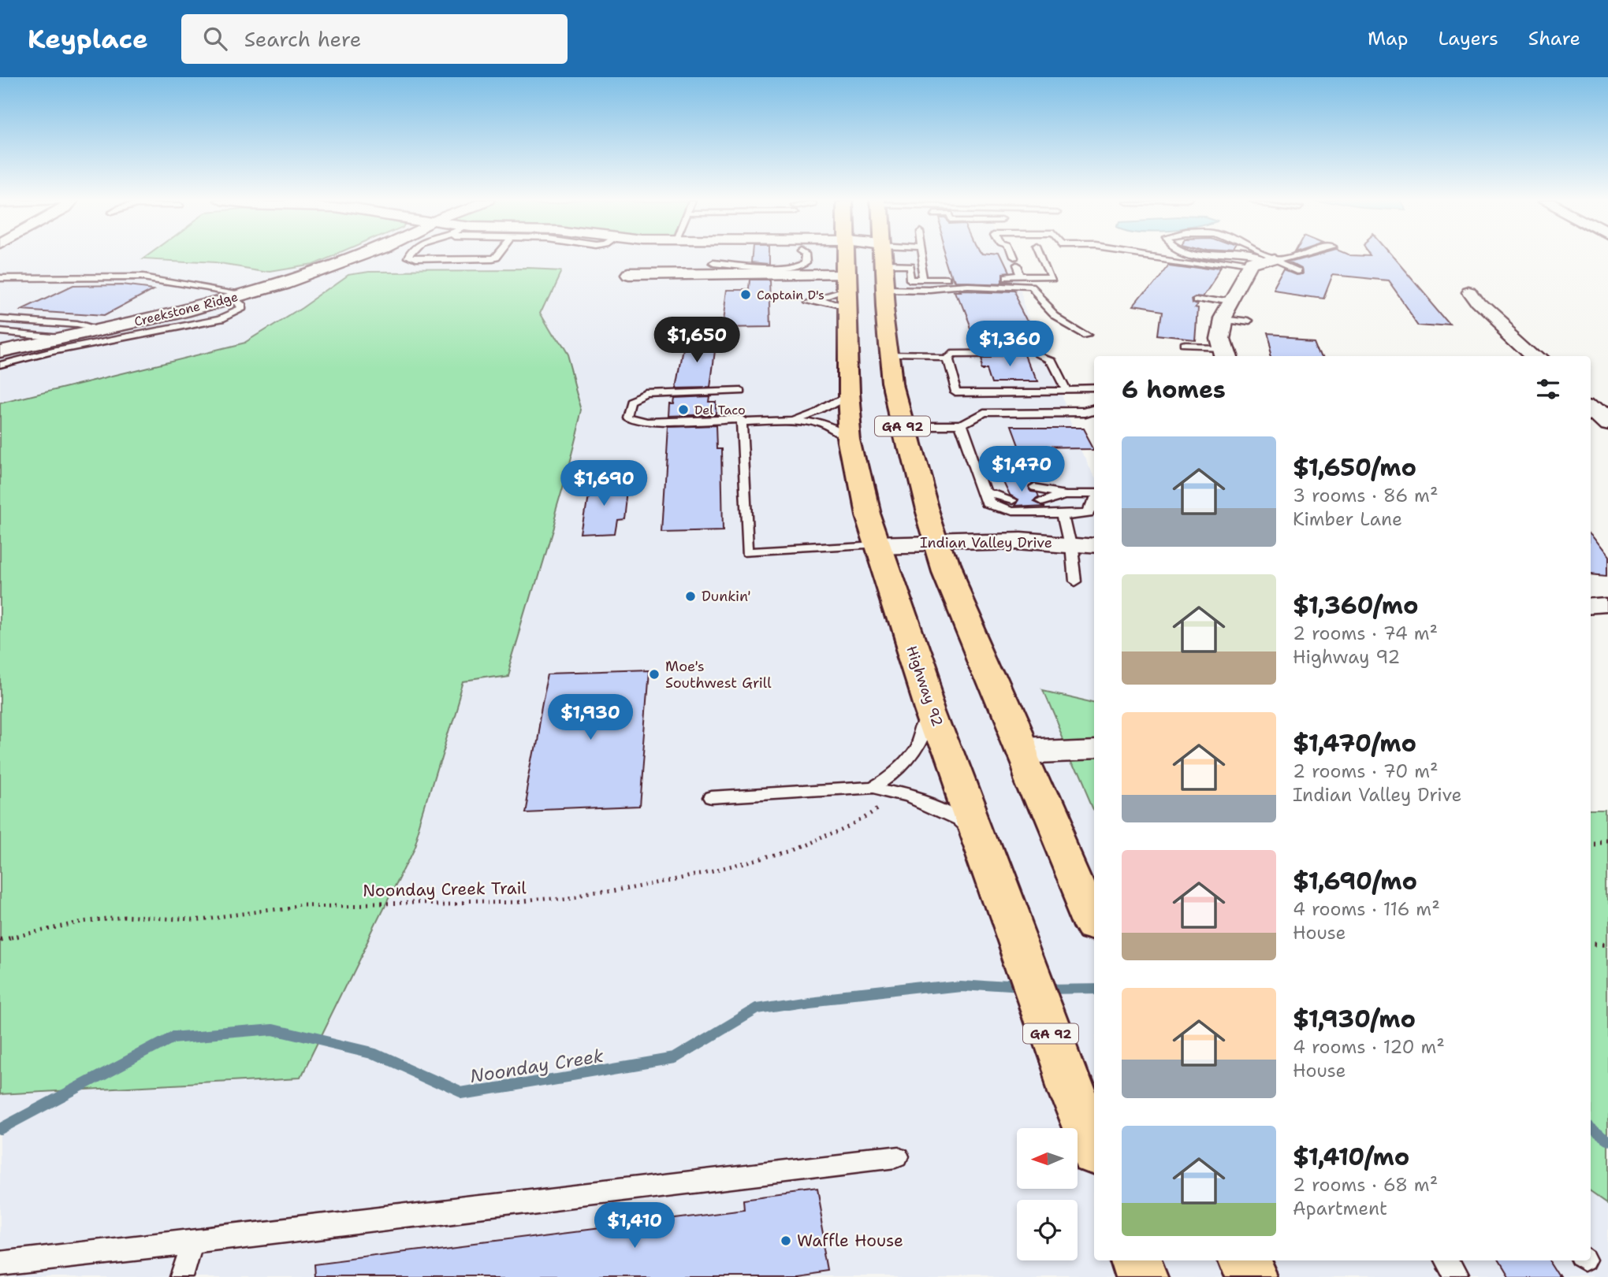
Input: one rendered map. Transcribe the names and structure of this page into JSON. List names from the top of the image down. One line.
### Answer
{"streets":{"main road":["GA 92","Highway 92"],"street":["Creekstone Ridge","Indian Valley Drive"],"path":["Noonday Creek Trail"]},"crossings":[["GA 92","Indian Valley Drive"],["Indian Valley Drive","Highway 92"]],"water":["Noonday Creek"],"places":["Captain D's","Del Taco","Dunkin'","Moe's Southwest Grill","Waffle House"],"north":"left","page":{"header":"Keyplace","search":"Search here","nav":["Map","Layers","Share"],"price":["$1,650","$1,360","$1,470","$1,690","$1,930","$1,410"],"heading":"6 homes","list":[{"name":"$1,650/mo","note":"3 rooms · 86 m² · Kimber Lane"},{"name":"$1,360/mo","note":"2 rooms · 74 m² · Highway 92"},{"name":"$1,470/mo","note":"2 rooms · 70 m² · Indian Valley Drive"},{"name":"$1,690/mo","note":"4 rooms · 116 m² · House"},{"name":"$1,930/mo","note":"4 rooms · 120 m² · House"},{"name":"$1,410/mo","note":"2 rooms · 68 m² · Apartment"}]}}
